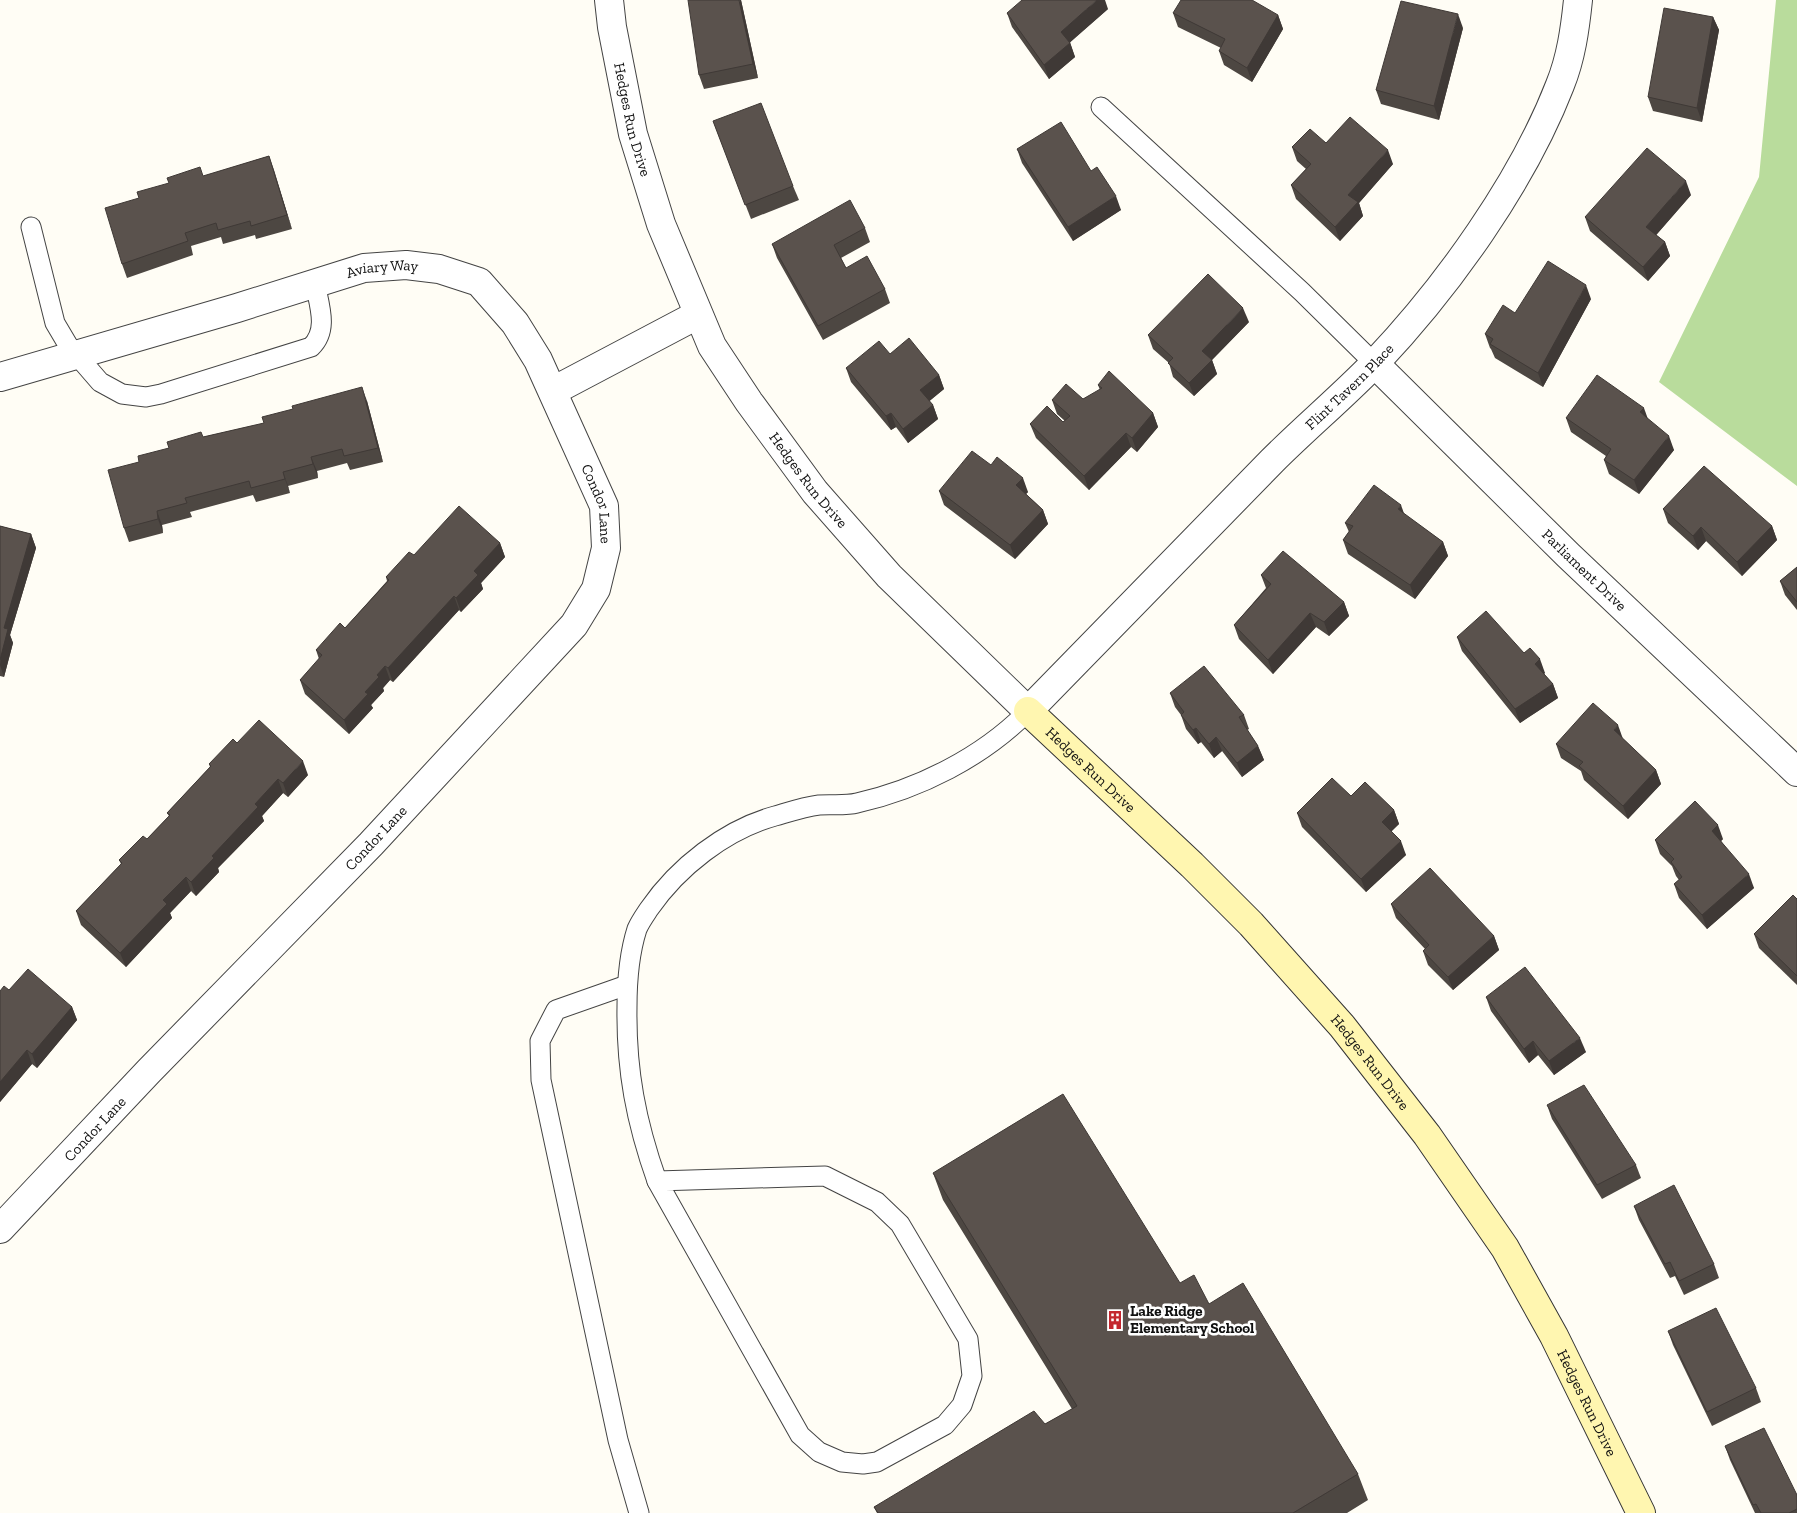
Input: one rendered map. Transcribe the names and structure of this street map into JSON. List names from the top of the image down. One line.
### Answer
{"streets":{"street":["Hedges Run Drive","Aviary Way","Flint Tavern Place","Condor Lane","Parliament Drive"]},"crossings":[["Hedges Run Drive","Flint Tavern Place"],["Aviary Way","Condor Lane"],["Flint Tavern Place","Parliament Drive"]],"places":{"building":["Lake Ridge Elementary School"]}}
